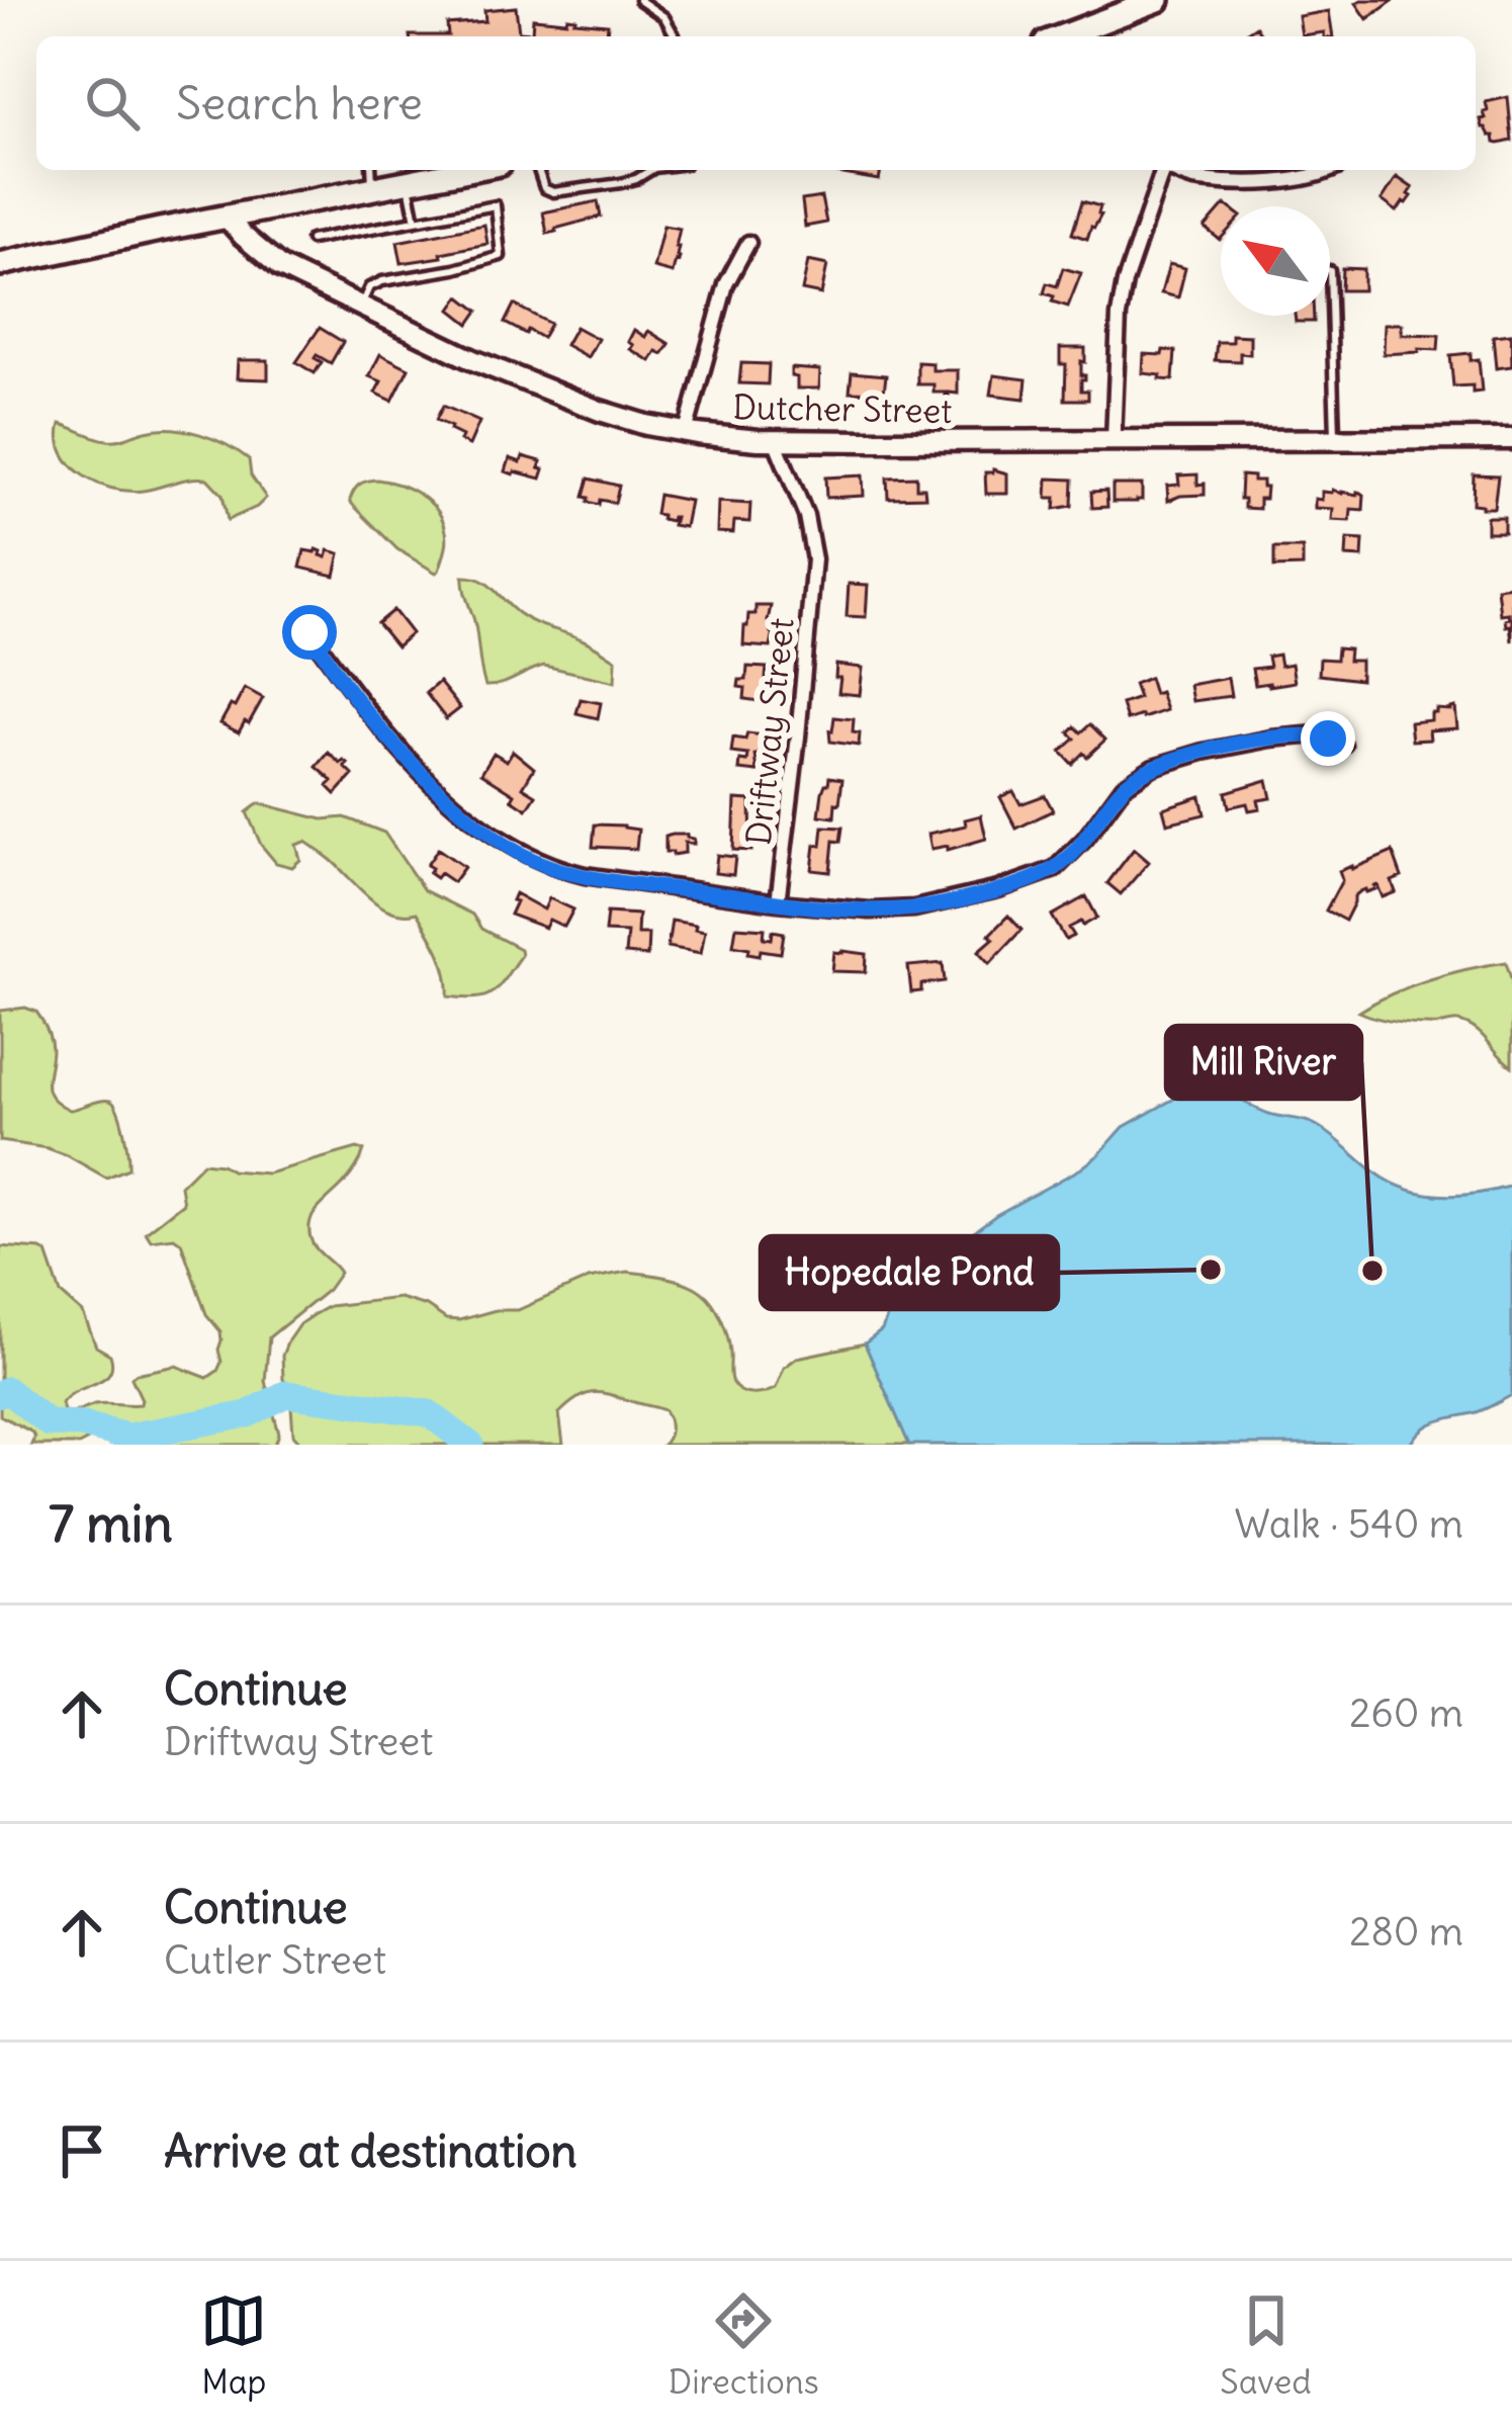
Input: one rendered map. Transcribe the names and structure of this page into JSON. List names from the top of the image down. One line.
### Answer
{"streets":{"street":["Dutcher Street","Driftway Street"]},"crossings":[["Dutcher Street","Driftway Street"]],"places":["Hopedale Pond","Mill River"],"north":"top left","page":{"search":"Search here","heading":["7 min","Walk · 540 m"],"list":[["Continue","Driftway Street","260 m"],["Continue","Cutler Street","280 m"],"Arrive at destination"],"nav":["Map","Directions","Saved"]}}
